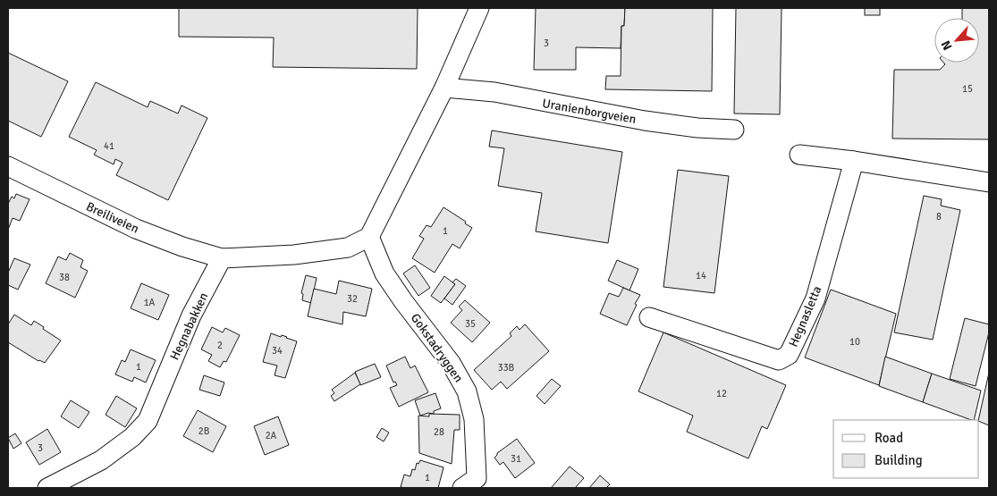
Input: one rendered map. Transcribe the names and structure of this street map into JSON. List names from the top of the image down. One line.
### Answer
{"streets":{"street":["Uranienborgveien","Breiliveien","Hegnasletta","Hegnabakken","Gokstadryggen"]},"crossings":[["Breiliveien","Hegnabakken"]],"house_numbers":["3","15","41","8","1","14","38","32","1A","35","10","2","34","1","33B","12","2B","28","2A","3","31","1"],"legend":["Road","Building"],"north":"bottom left"}
